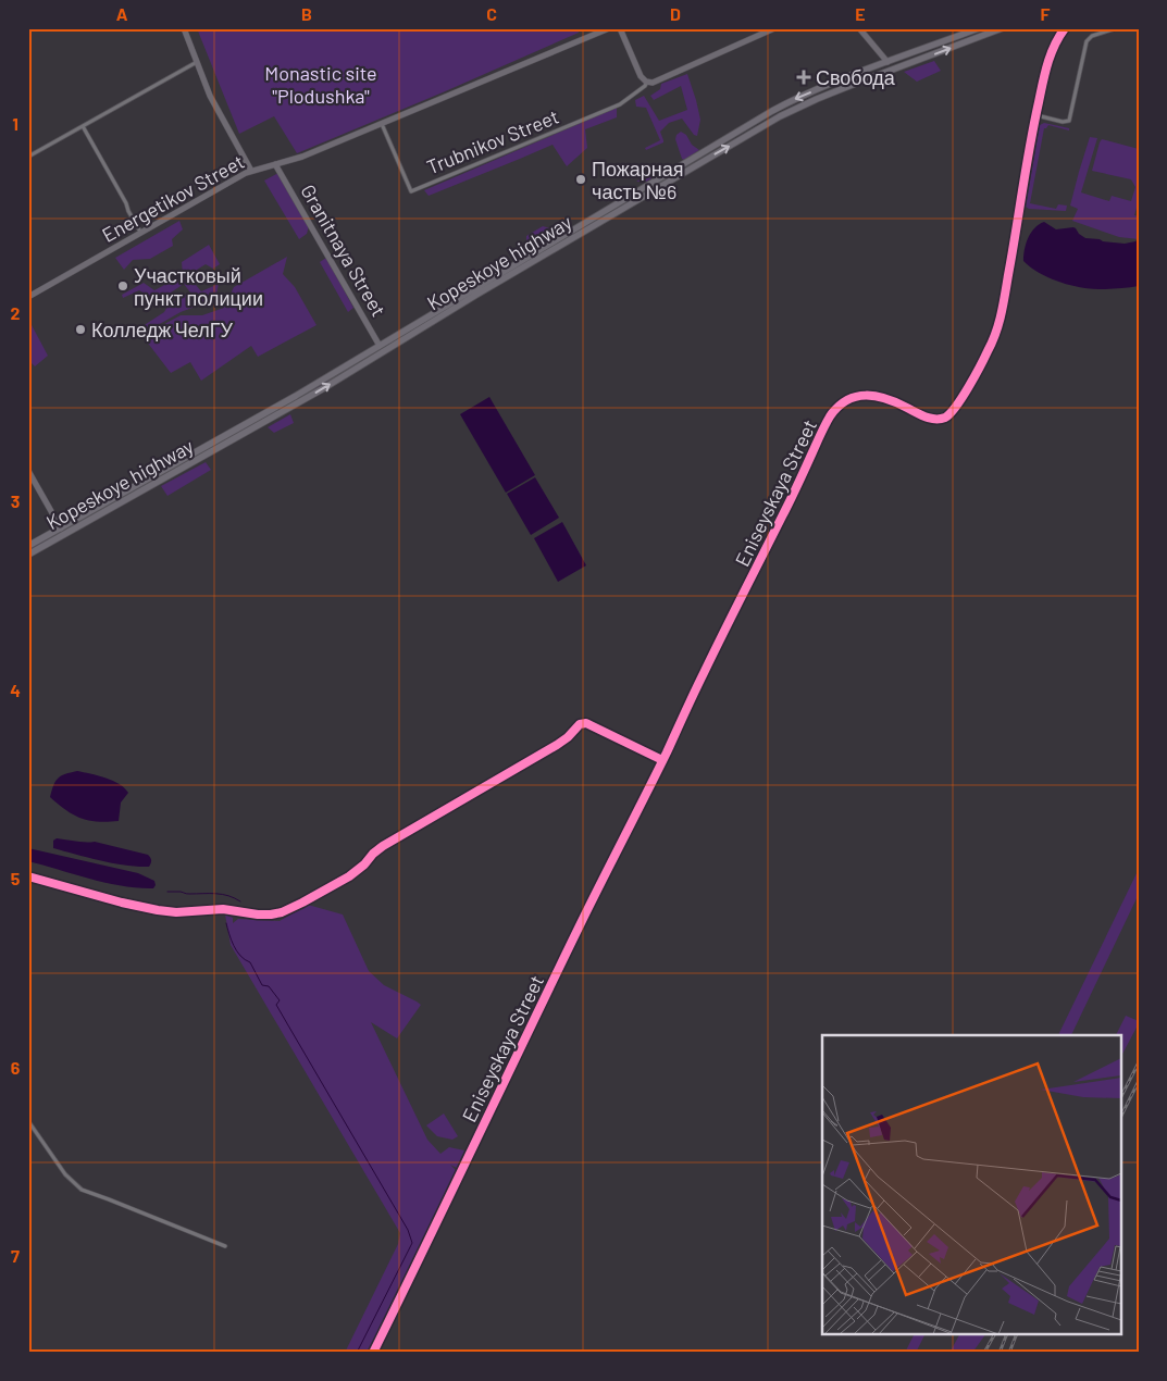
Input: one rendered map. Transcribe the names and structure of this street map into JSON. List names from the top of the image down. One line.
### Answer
{"streets":{"main road":["Kopeskoye highway"],"street":["Trubnikov Street","Energetikov Street","Granitnaya Street","Eniseyskaya Street"]},"crossings":[["Trubnikov Street","Energetikov Street"],["Energetikov Street","Granitnaya Street"],["Granitnaya Street","Kopeskoye highway"]],"parks":["Monastic site \"Plodushka\""],"places":{"health":["Свобода"],"other":["Пожарная часть №6","Участковый пункт полиции","Колледж ЧелГУ"]},"grid":{"columns":["A","B","C","D","E","F"],"rows":["1","2","3","4","5","6","7"]}}
